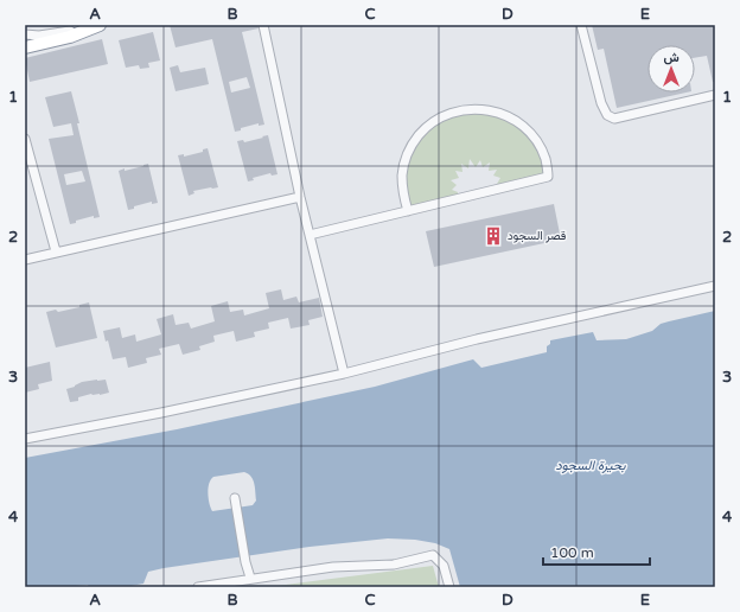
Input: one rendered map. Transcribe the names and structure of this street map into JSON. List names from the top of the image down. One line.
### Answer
{"water":["بحيرة السجود"],"places":{"building":["قصر السجود"]},"scale_bar":"100 m","north":"top","grid":{"columns":["A","B","C","D","E"],"rows":["1","2","3","4"]}}
